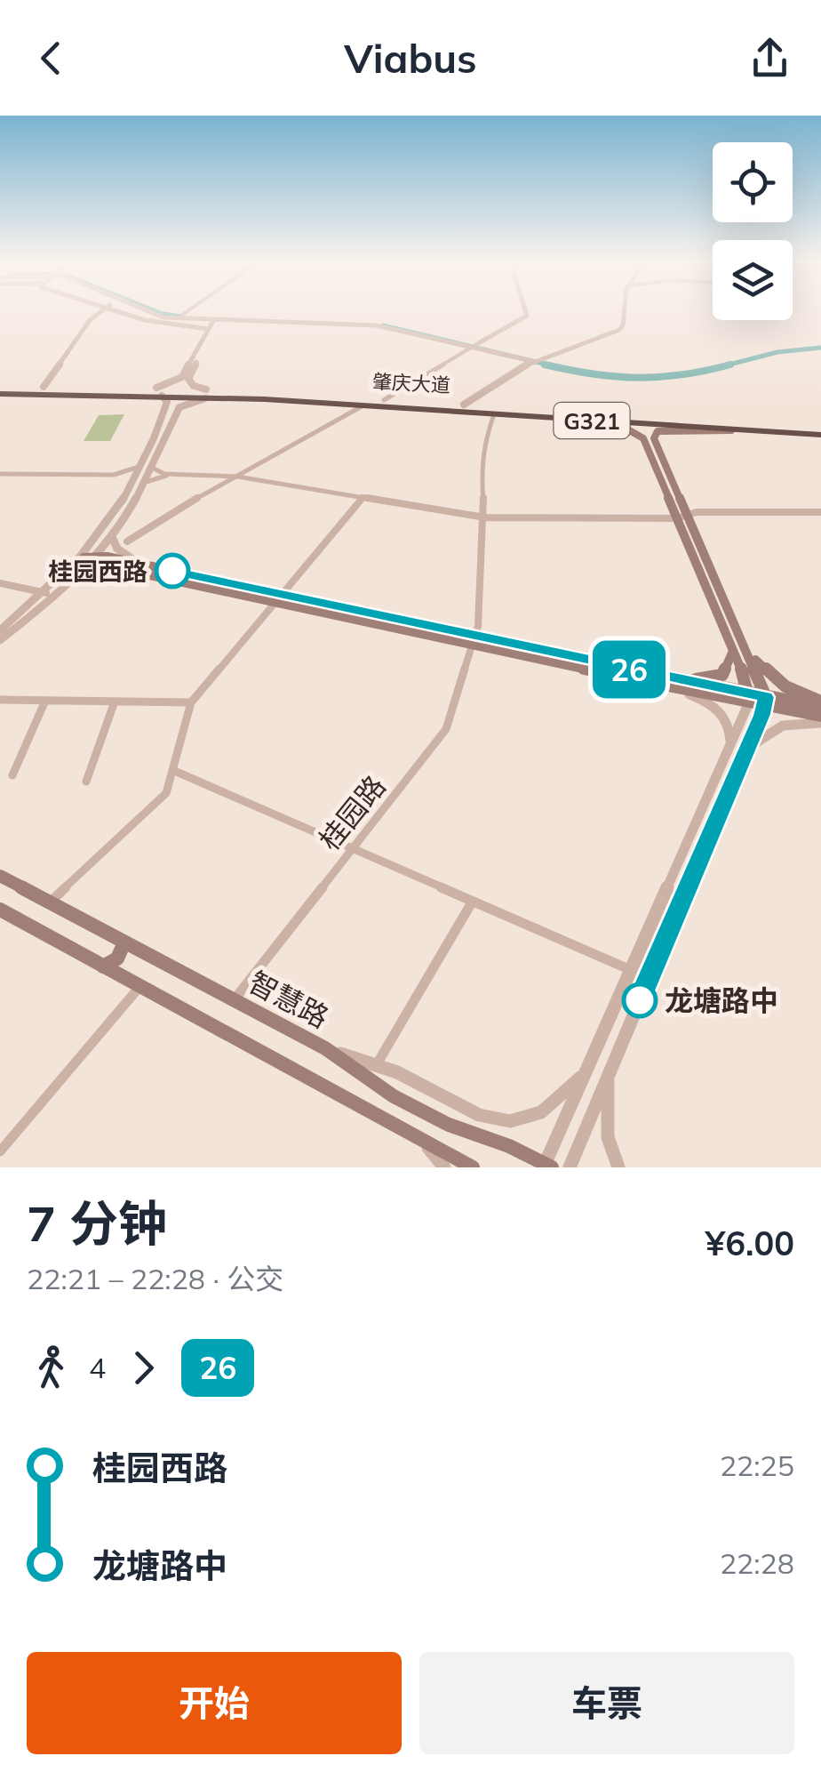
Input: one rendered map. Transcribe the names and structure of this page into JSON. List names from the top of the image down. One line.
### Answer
{"streets":{"highway":["肇庆大道","G321"],"main road":["智慧路"],"street":["桂园路"]},"crossings":[["肇庆大道","G321"],["肇庆大道","桂园路"],["桂园路","智慧路"]],"places":["桂园西路","龙塘路中"],"lines":["bus line 26"],"page":{"header":"Viabus","on_map":"26","heading":["7 分钟","22:21 – 22:28 · 公交","¥6.00"],"legs":["4","26"],"list":[{"name":"桂园西路","value":"22:25"},{"name":"龙塘路中","value":"22:28"}],"buttons":["开始","车票"]}}
